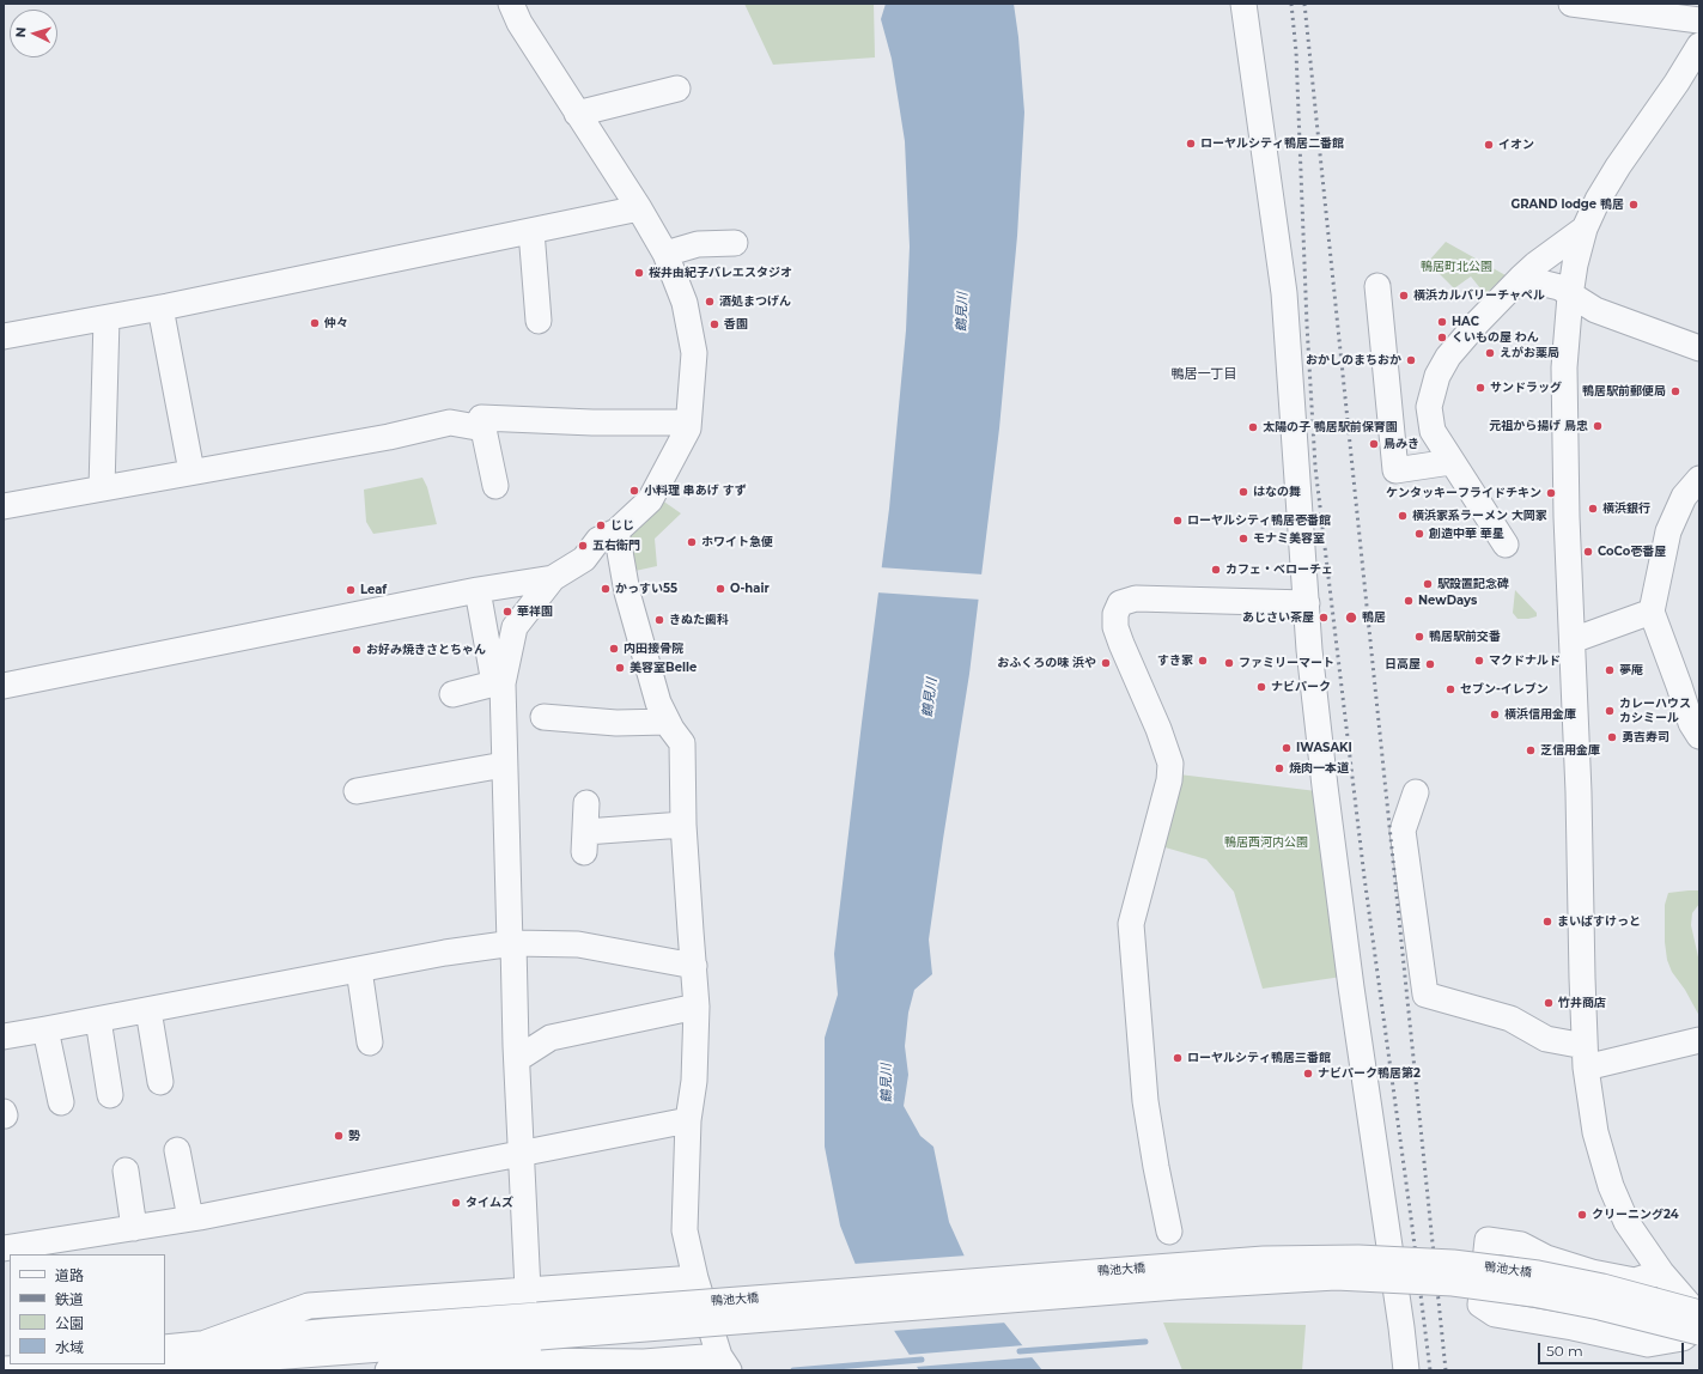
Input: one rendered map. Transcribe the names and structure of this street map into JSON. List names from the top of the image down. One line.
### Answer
{"streets":{"street":["鴨池大橋"]},"districts":["鴨居一丁目"],"water":["鶴見川"],"parks":["鴨居町北公園","鴨居西河内公園"],"places":["ローヤルシティ鴨居二番館","イオン","GRAND lodge 鴨居","桜井由紀子バレエスタジオ","横浜カルバリーチャペル","酒処まつげん","HAC","仲々","香園","くいもの屋 わん","えがお薬局","おかしのまちおか","サンドラッグ","鴨居駅前郵便局","元祖から揚げ 鳥忠","太陽の子 鴨居駅前保育園","鳥みき","小料理 串あげ すず","はなの舞","ケンタッキーフライドチキン","横浜銀行","横浜家系ラーメン 大岡家","ローヤルシティ鴨居壱番館","じじ","創造中華 華星","モナミ美容室","ホワイト急便","五右衛門","CoCo壱番屋","カフェ・ベローチェ","駅設置記念碑","かっすい55","O-hair","Leaf","NewDays","華祥園","あじさい茶屋","鴨居","きぬた歯科","鴨居駅前交番","内田接骨院","お好み焼きさとちゃん","すき家","マクドナルド","おふくろの味 浜や","ファミリーマート","日高屋","美容室Belle","夢庵","ナビパーク","セブン-イレブン","カレーハウス カシミール","横浜信用金庫","勇吉寿司","IWASAKI","芝信用金庫","焼肉一本道","まいばすけっと","竹井商店","ローヤルシティ鴨居三番館","ナビパーク鴨居第2","勢","タイムズ","クリーニング24"],"legend":["道路","鉄道","公園","水域"],"scale_bar":"50 m","north":"left"}
